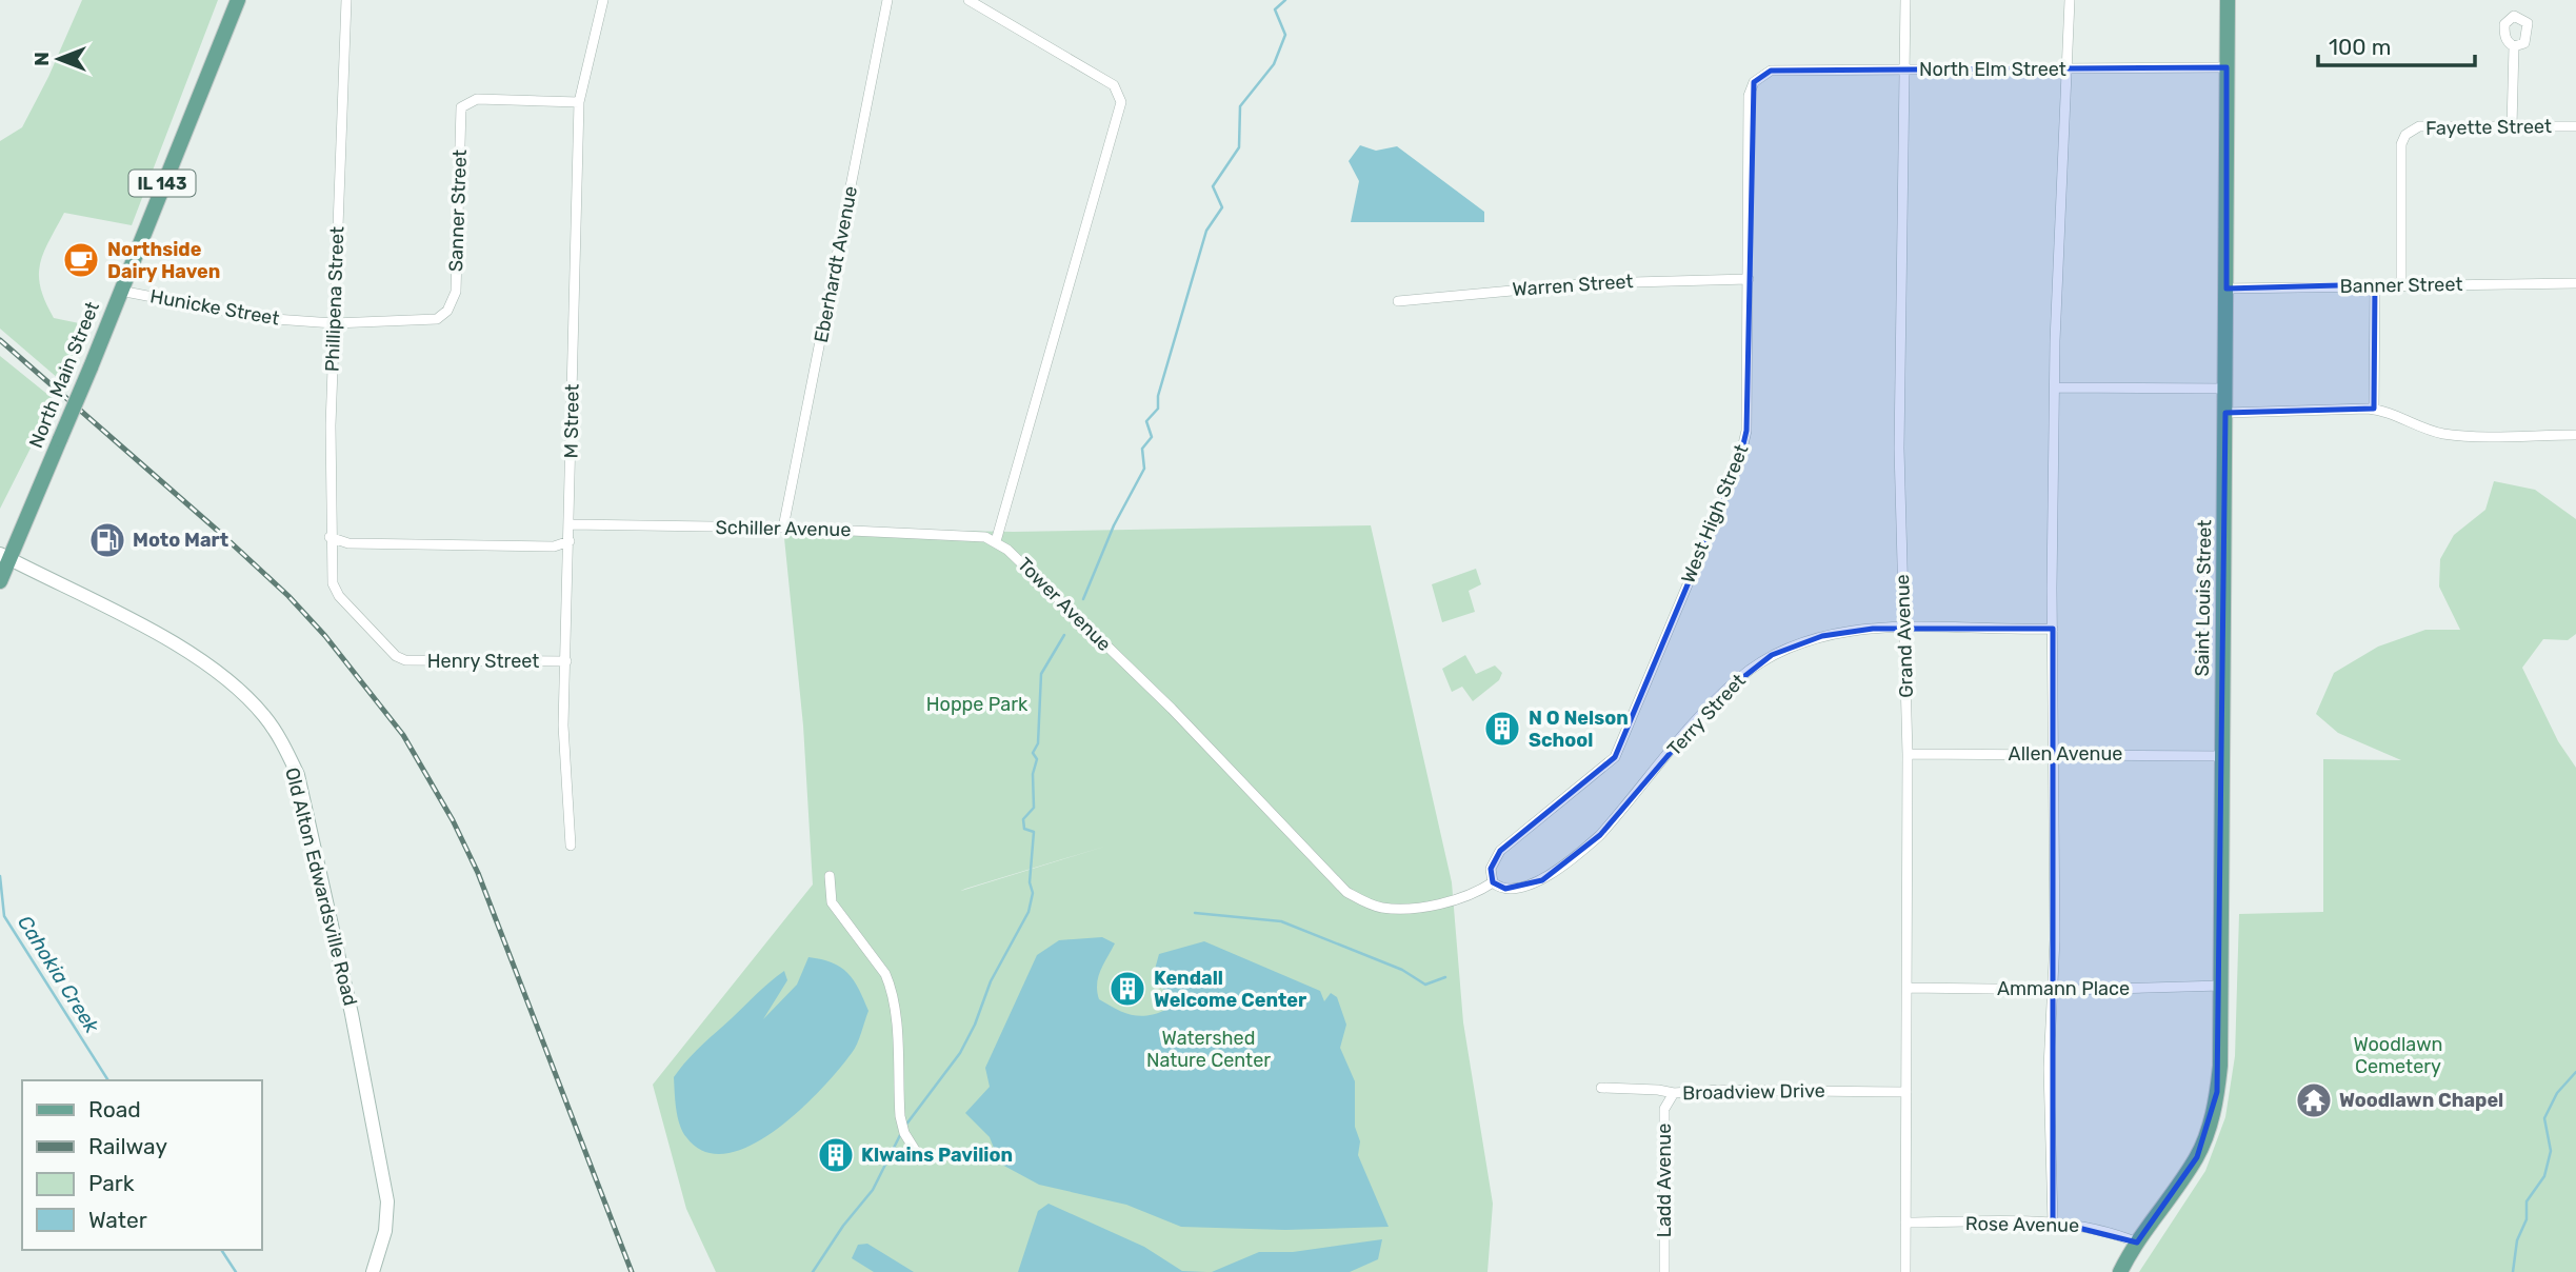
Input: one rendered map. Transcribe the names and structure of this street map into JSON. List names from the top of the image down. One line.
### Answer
{"streets":{"main road":["IL 143","North Main Street","Saint Louis Street"],"street":["North Elm Street","Fayette Street","Sanner Street","Eberhardt Avenue","Warren Street","Banner Street","Phillipena Street","Hunicke Street","M Street","West High Street","Schiller Avenue","Tower Avenue","Grand Avenue","Henry Street","Terry Street","Allen Avenue","Old Alton Edwardsville Road","Ammann Place","Broadview Drive","Ladd Avenue","Rose Avenue"]},"crossings":[["North Elm Street","West High Street"],["North Elm Street","Saint Louis Street"],["North Elm Street","Grand Avenue"],["Fayette Street","Banner Street"],["IL 143","North Main Street"],["IL 143","Old Alton Edwardsville Road"],["Sanner Street","Hunicke Street"],["Sanner Street","M Street"],["Eberhardt Avenue","Schiller Avenue"],["Warren Street","West High Street"],["Banner Street","Saint Louis Street"],["Phillipena Street","Hunicke Street"],["Phillipena Street","Henry Street"],["Hunicke Street","North Main Street"],["North Main Street","Old Alton Edwardsville Road"],["M Street","Schiller Avenue"],["M Street","Henry Street"],["West High Street","Tower Avenue"],["West High Street","Terry Street"],["Schiller Avenue","Tower Avenue"],["Saint Louis Street","Allen Avenue"],["Saint Louis Street","Ammann Place"],["Saint Louis Street","Rose Avenue"],["Tower Avenue","Terry Street"],["Grand Avenue","Terry Street"],["Grand Avenue","Allen Avenue"],["Grand Avenue","Ammann Place"],["Grand Avenue","Broadview Drive"],["Grand Avenue","Rose Avenue"],["Broadview Drive","Ladd Avenue"]],"water":["Cahokia Creek"],"parks":["Hoppe Park","Watershed Nature Center","Woodlawn Cemetery"],"places":{"cafe":["Northside Dairy Haven"],"fuel station":["Moto Mart"],"building":["N O Nelson School","Kendall Welcome Center","Klwains Pavilion"],"temple":["Woodlawn Chapel"]},"legend":["Road","Railway","Park","Water"],"scale_bar":"100 m","north":"left"}
